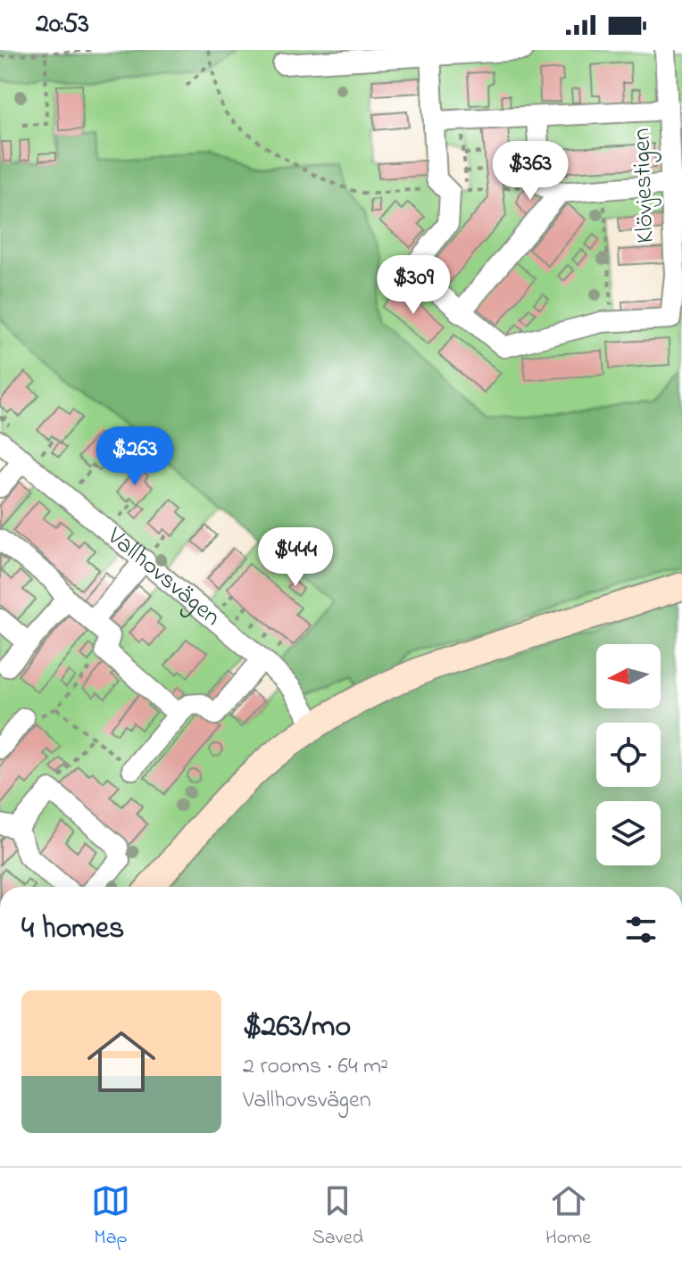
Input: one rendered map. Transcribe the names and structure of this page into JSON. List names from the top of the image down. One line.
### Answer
{"streets":{"street":["Klövjestigen","Vallhovsvägen"]},"north":"left","page":{"status":"20:53","price":["$363","$309","$263","$444"],"heading":"4 homes","list":[{"name":"$263/mo","note":"2 rooms · 64 m² · Vallhovsvägen"}],"tabs":["Map","Saved","Home"]}}
